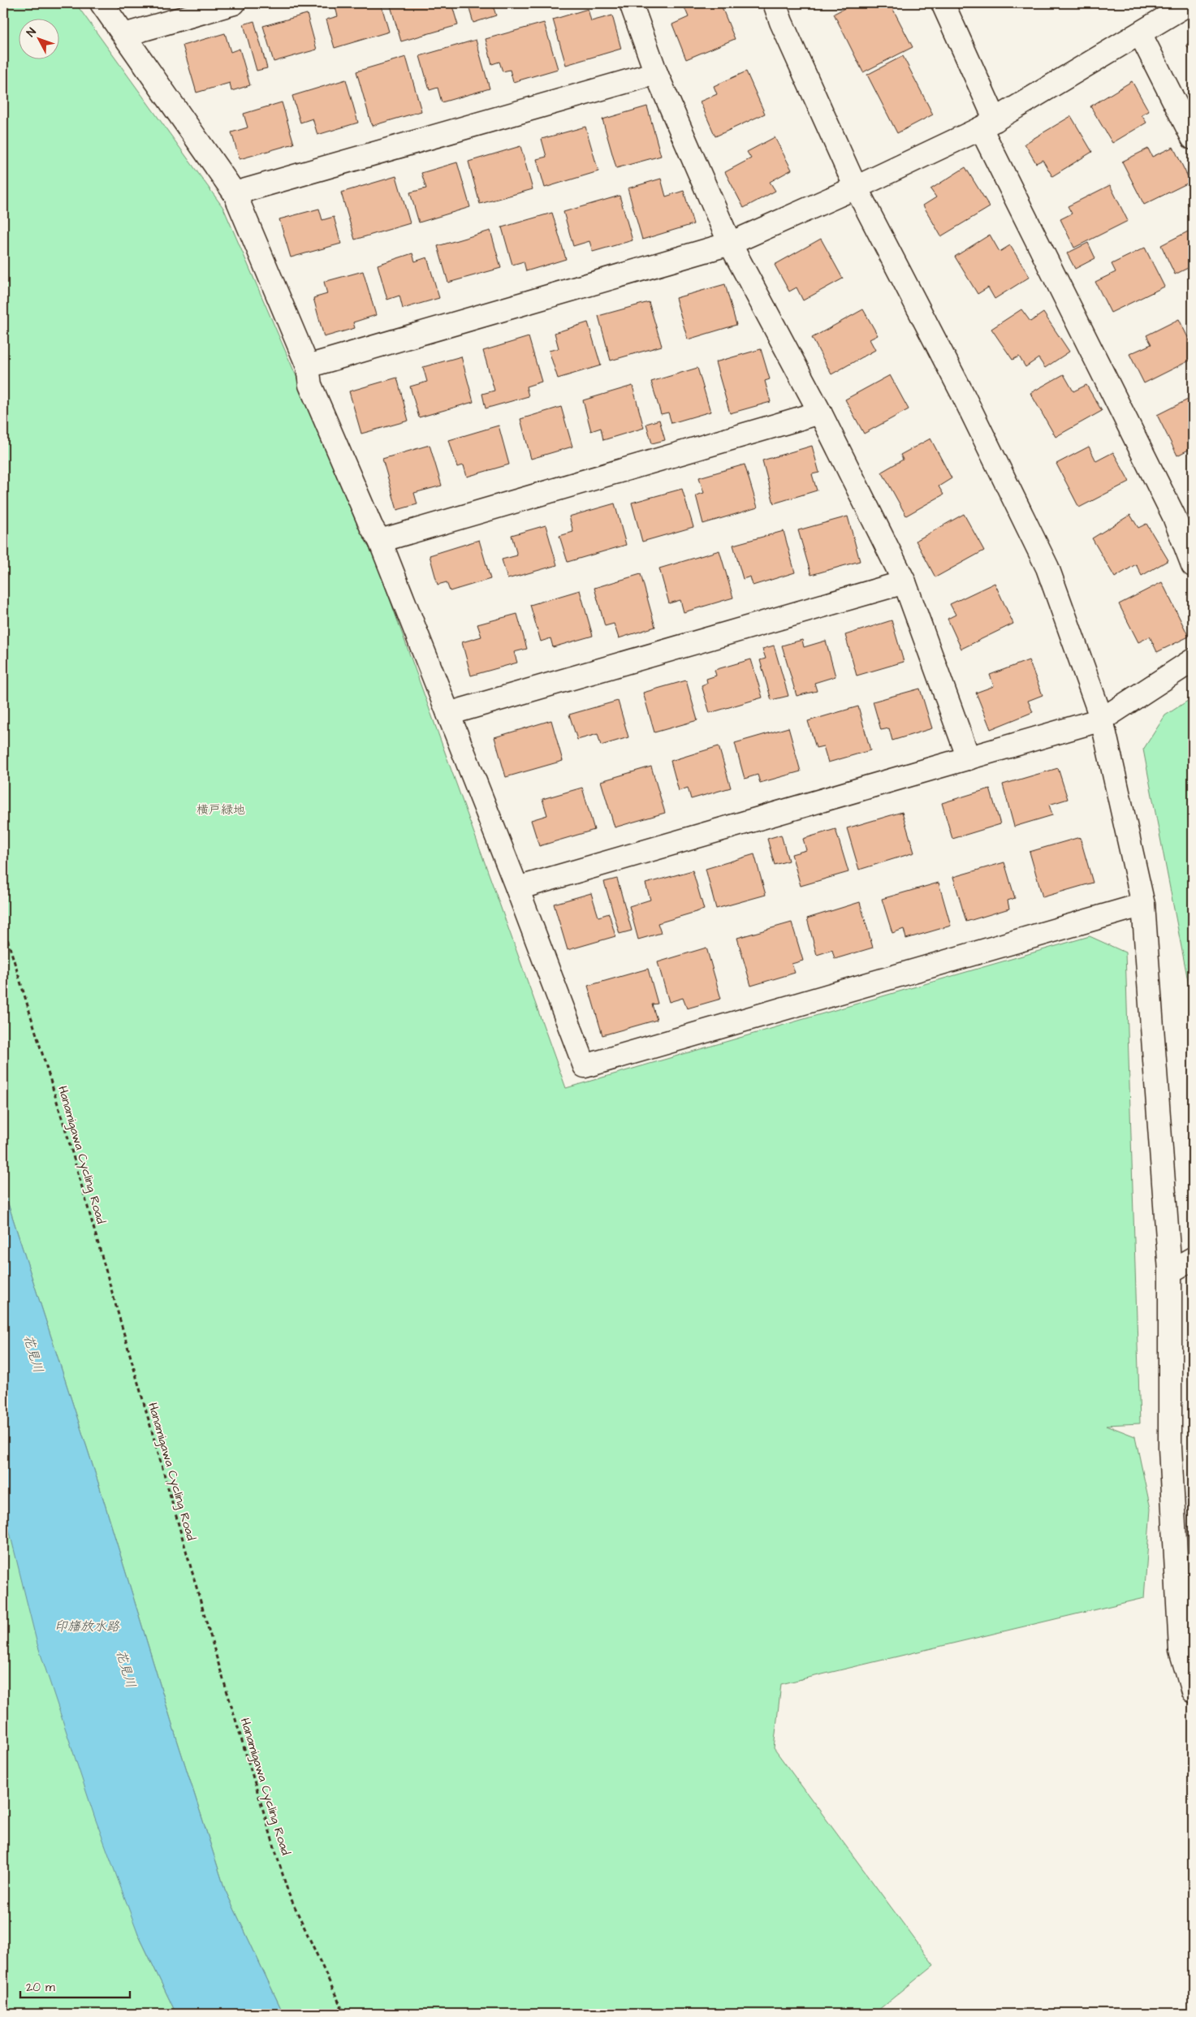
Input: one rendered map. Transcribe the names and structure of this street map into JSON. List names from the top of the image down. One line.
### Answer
{"streets":{"path":["Hanamigawa Cycling Road"]},"water":["花見川","印旛放水路"],"parks":["横戸緑地"],"scale_bar":"20 m","north":"top left"}
